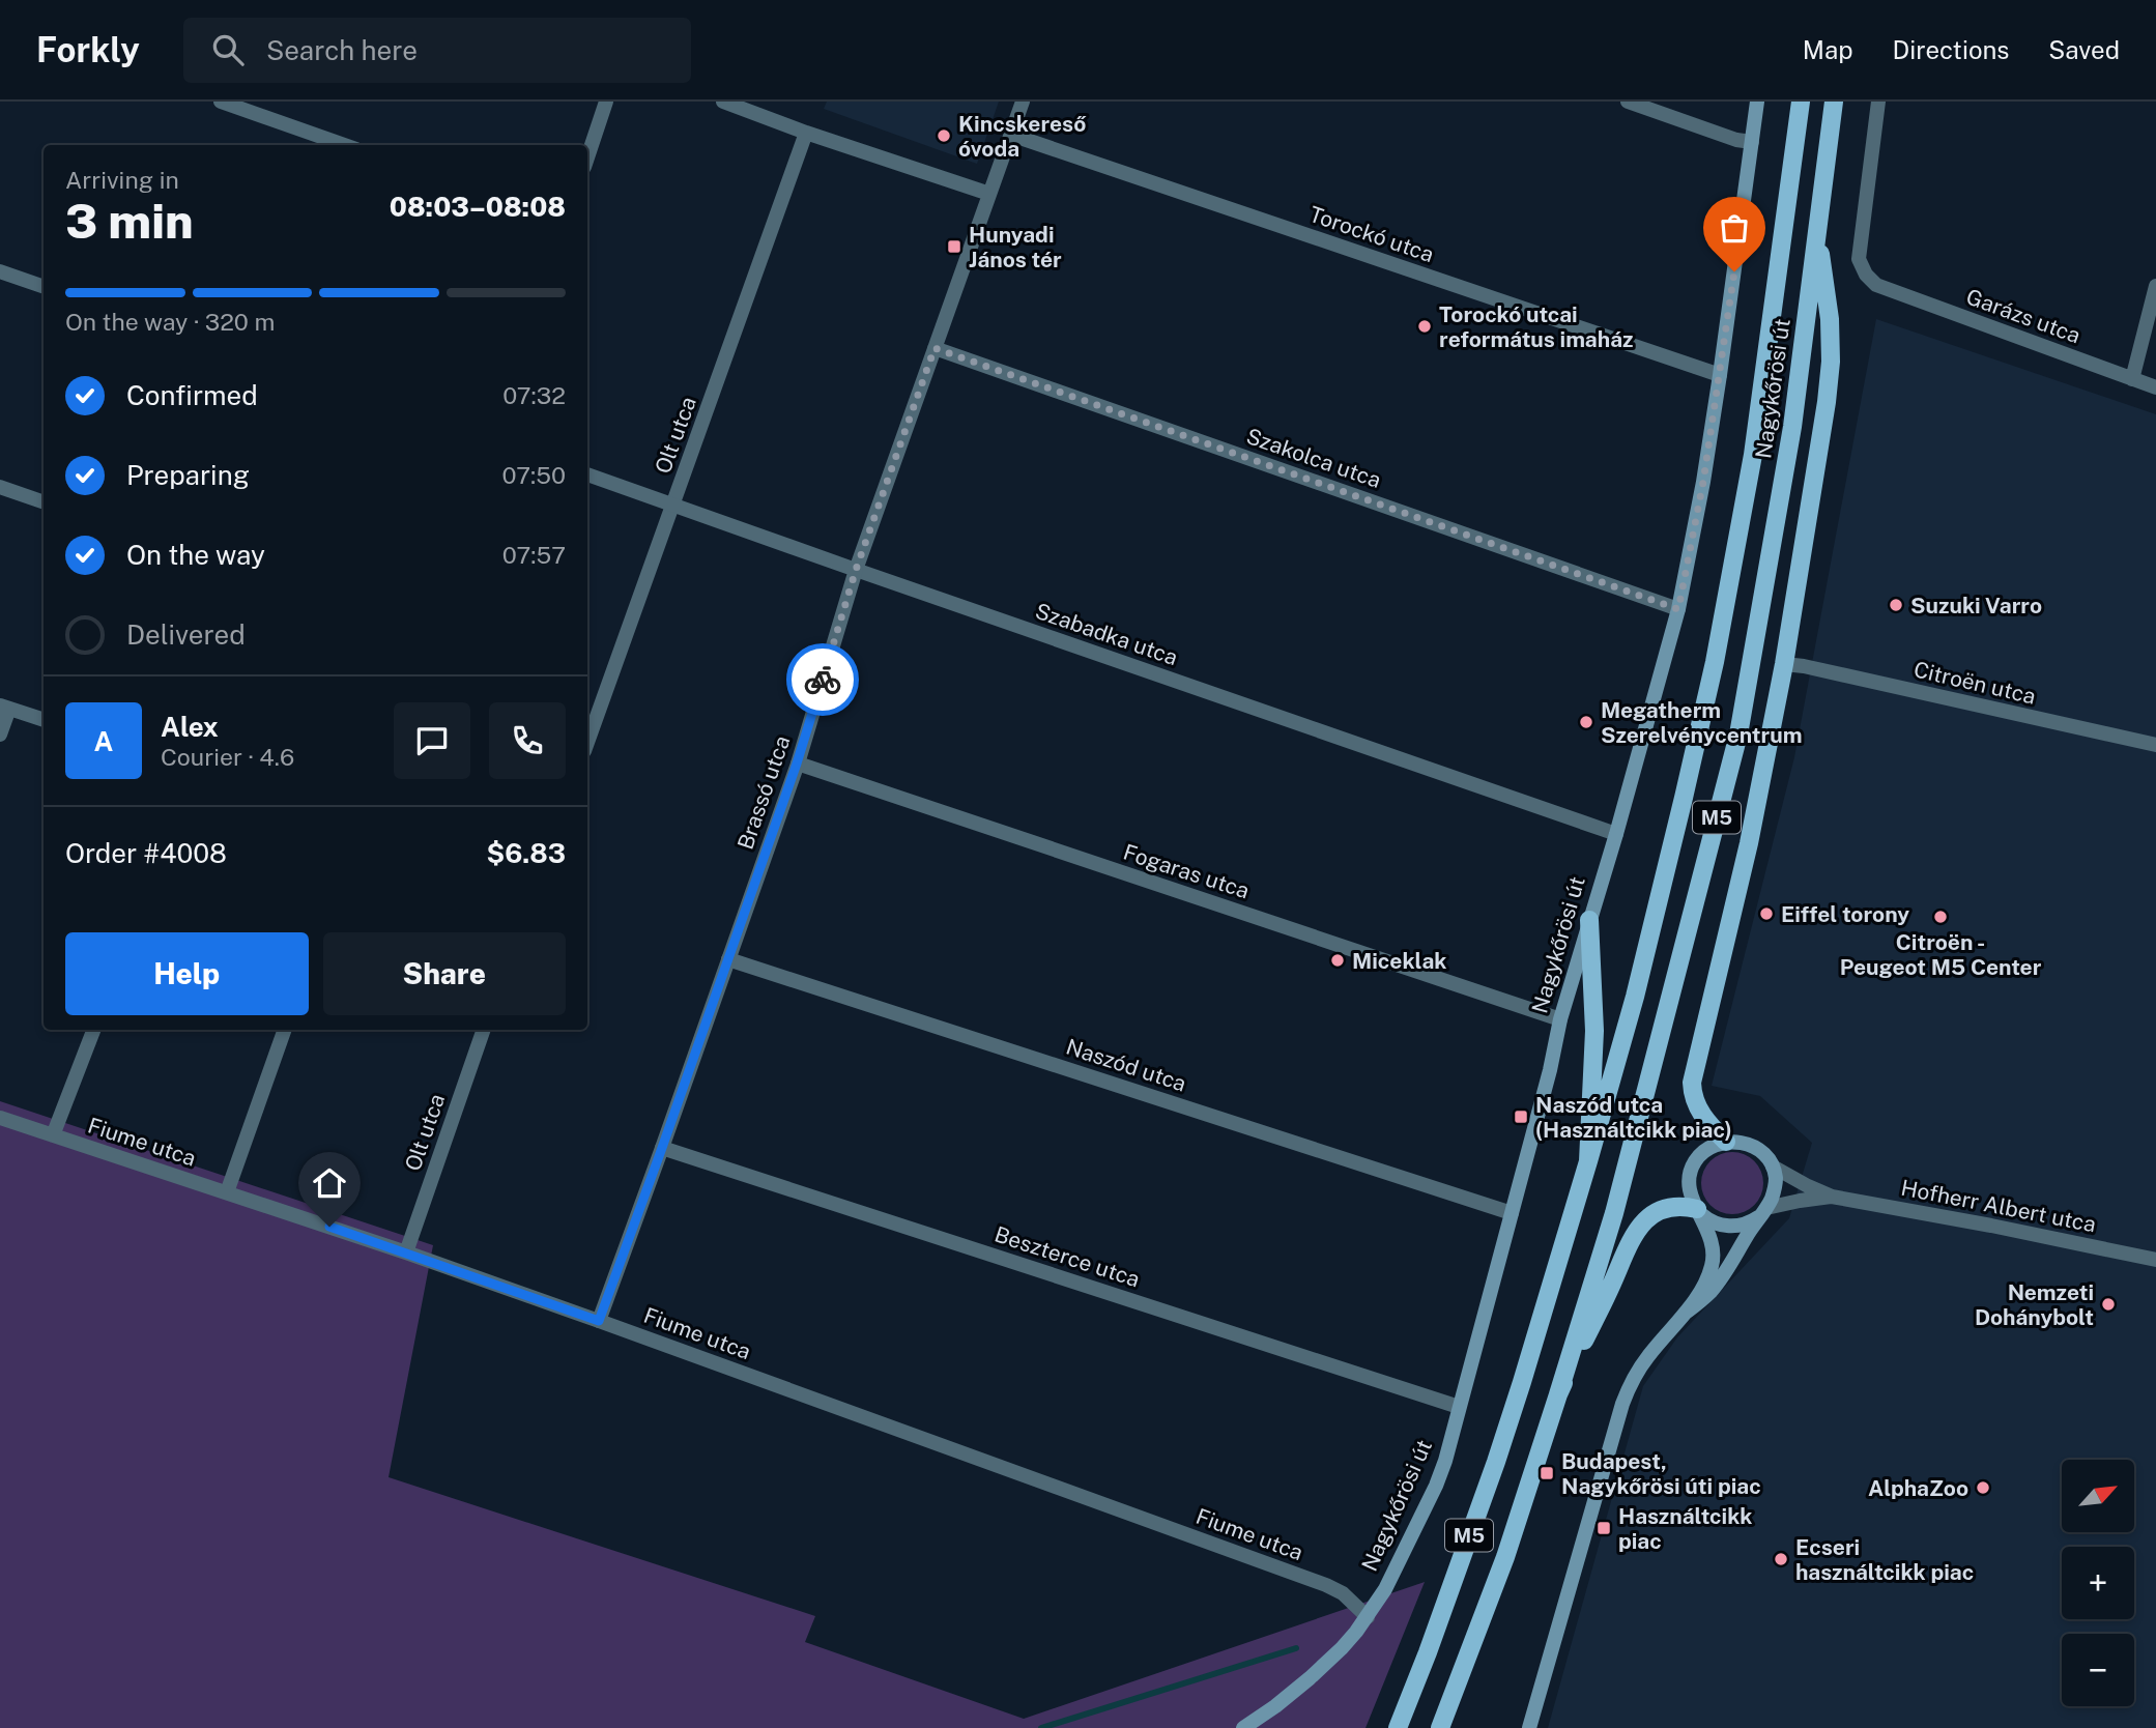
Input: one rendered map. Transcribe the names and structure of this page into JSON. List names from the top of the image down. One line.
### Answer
{"streets":{"main road":["Nagykőrösi út","M5"],"street":["Torockó utca","Garázs utca","Olt utca","Szakolca utca","Szabadka utca","Citroën utca","Brassó utca","Fogaras utca","Naszód utca","Fiume utca","Hofherr Albert utca","Beszterce utca"]},"crossings":[["Torockó utca","Nagykőrösi út"],["Nagykőrösi út","Szakolca utca"],["Nagykőrösi út","Szabadka utca"],["Nagykőrösi út","M5"],["Nagykőrösi út","Fogaras utca"],["Nagykőrösi út","Naszód utca"],["Nagykőrösi út","Fiume utca"],["Nagykőrösi út","Beszterce utca"],["Olt utca","Szabadka utca"],["Olt utca","Fiume utca"],["Szakolca utca","Brassó utca"],["Szabadka utca","Brassó utca"],["Brassó utca","Fogaras utca"],["Brassó utca","Naszód utca"],["Brassó utca","Fiume utca"],["Brassó utca","Beszterce utca"]],"places":{"other":["Kincskereső óvoda","Torockó utcai református imaház","Suzuki Varro","Megatherm Szerelvénycentrum","Eiffel torony","Citroën - Peugeot M5 Center","Miceklak","Nemzeti Dohánybolt","AlphaZoo","Ecseri használtcikk piac"],"transit":["Hunyadi János tér","Naszód utca (Használtcikk piac)","Budapest, Nagykőrösi úti piac","Használtcikk piac"]},"north":"top right","page":{"header":"Forkly","search":"Search here","nav":["Map","Directions","Saved"],"heading":["3 min","Arriving in","08:03–08:08"],"panel":["Alex","Courier · 4.6","Order #4008","$6.83"],"bar":"On the way · 320 m","list":[["Confirmed","07:32"],["Preparing","07:50"],["On the way","07:57"],"Delivered"],"round":"A","buttons":["Help","Share"],"map_buttons":["+","−"]}}
